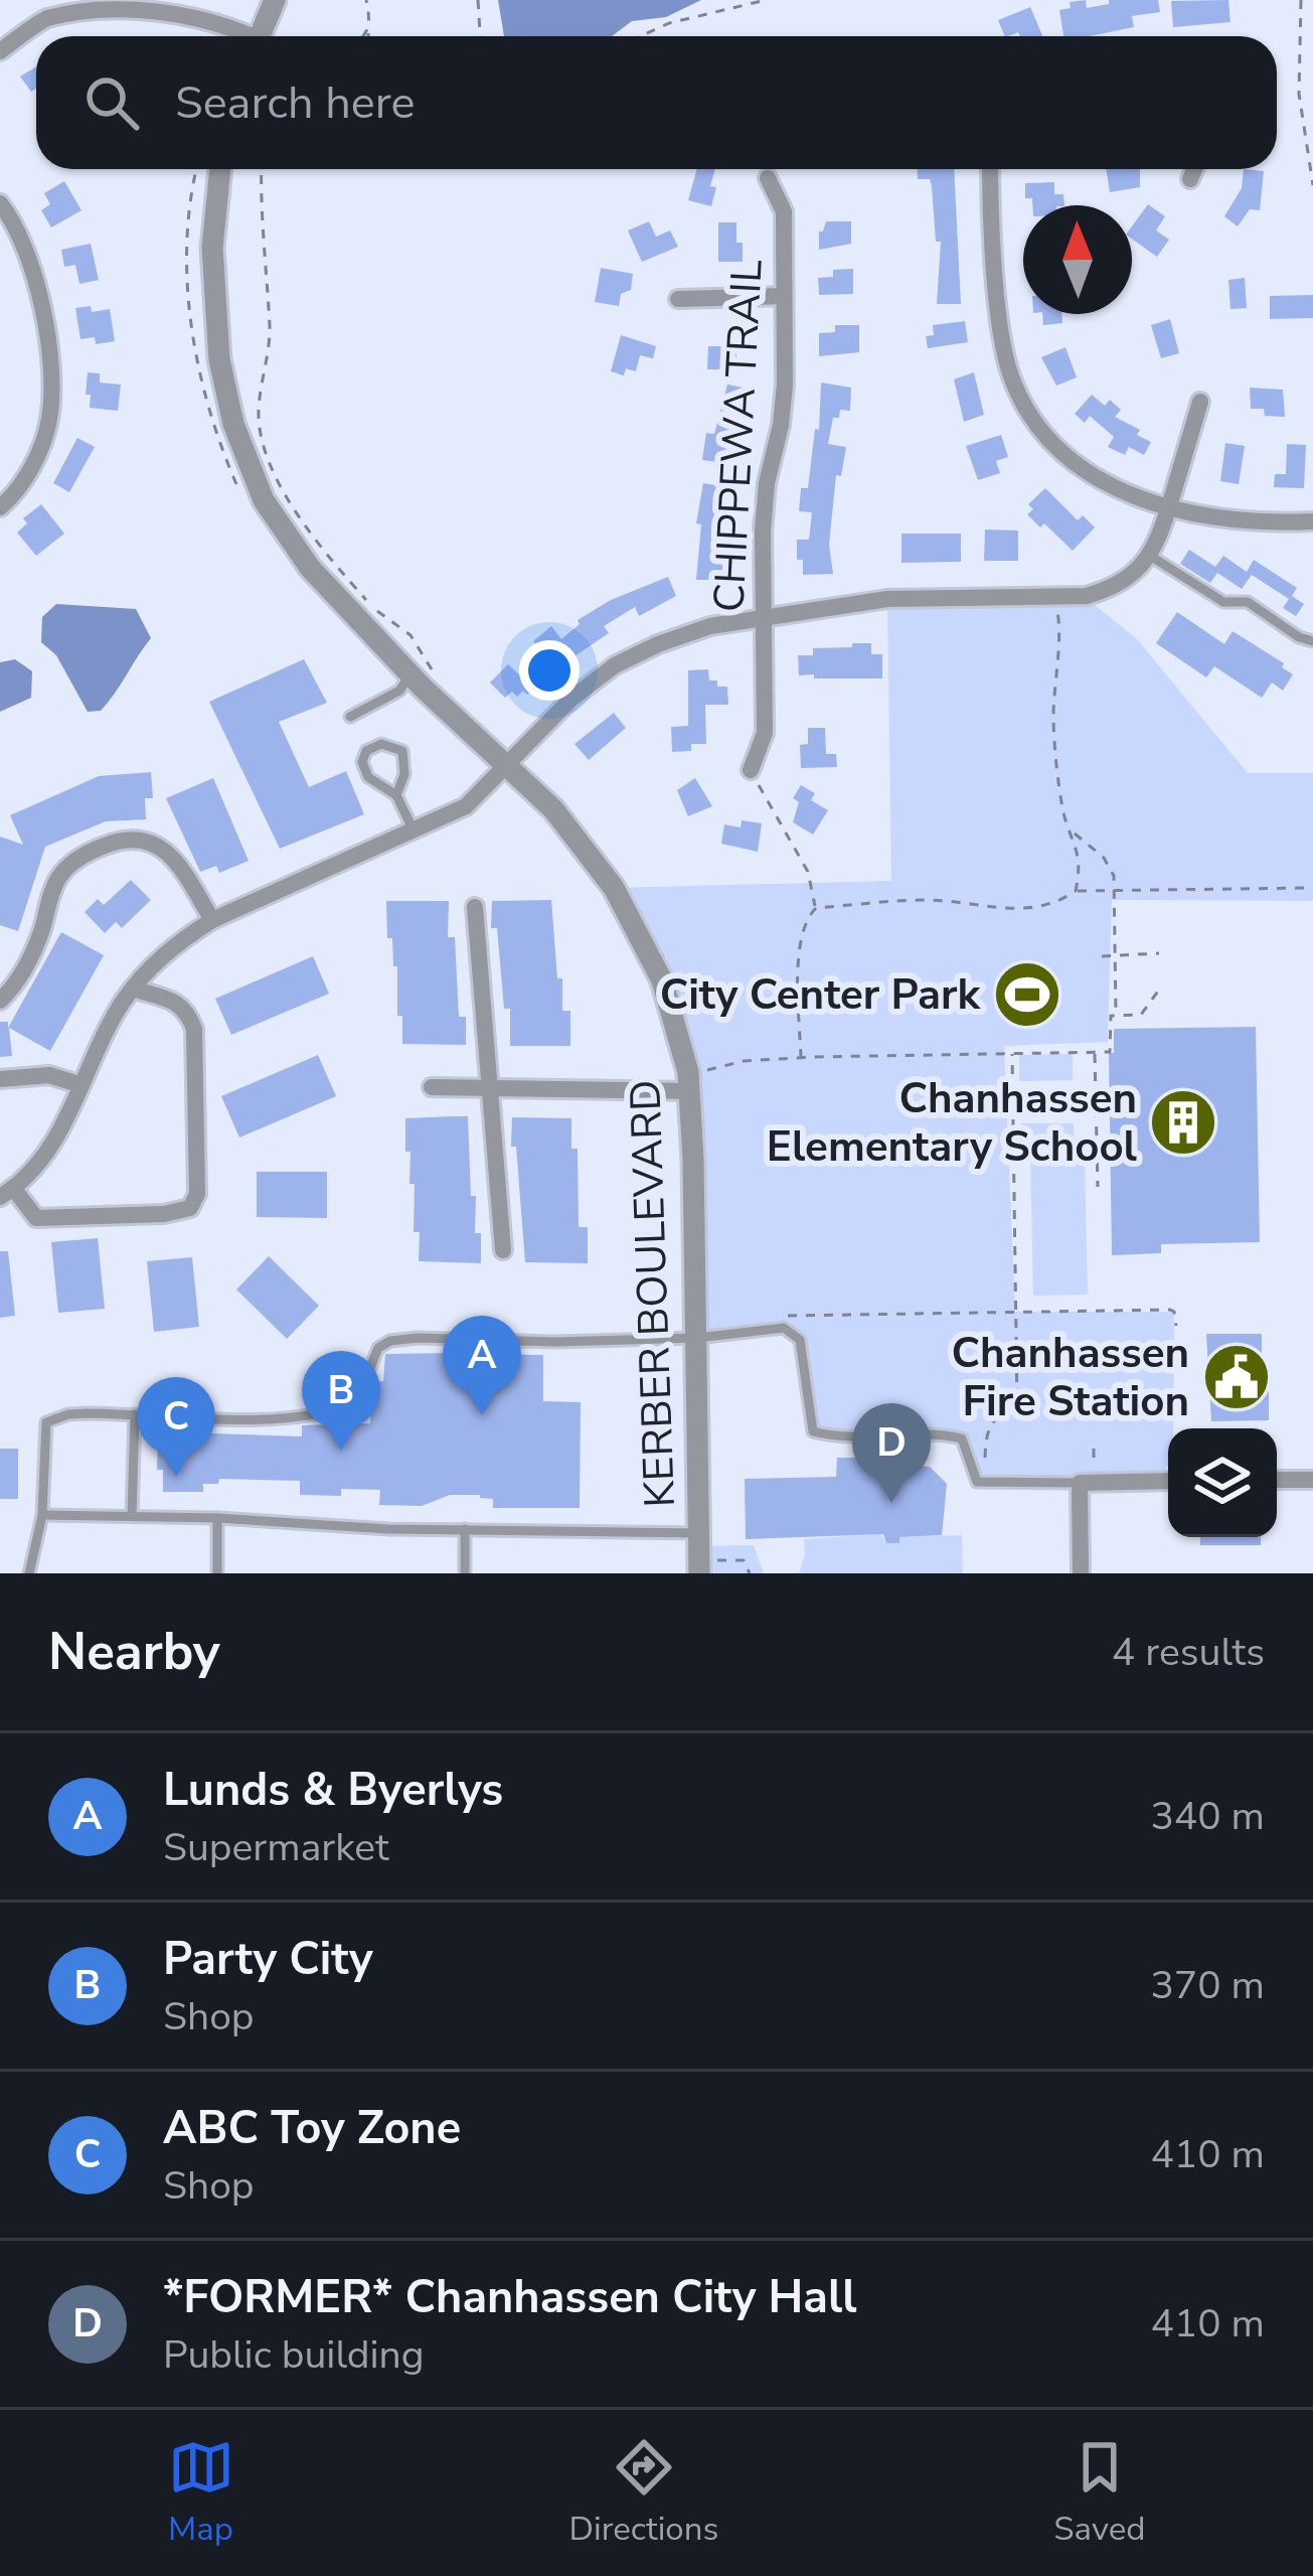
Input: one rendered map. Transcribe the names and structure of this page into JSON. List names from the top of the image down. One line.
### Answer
{"streets":{"street":["CHIPPEWA TRAIL","KERBER BOULEVARD"]},"places":{"sports":["City Center Park"],"building":["Chanhassen Elementary School"],"public building":["Chanhassen Fire Station"]},"north":"top","page":{"search":"Search here","pins":["A","B","C","D"],"heading":["Nearby","4 results"],"list":[{"mark":"A","name":"Lunds & Byerlys","note":"Supermarket","value":"340 m"},{"mark":"B","name":"Party City","note":"Shop","value":"370 m"},{"mark":"C","name":"ABC Toy Zone","note":"Shop","value":"410 m"},{"mark":"D","name":"*FORMER* Chanhassen City Hall","note":"Public building","value":"410 m"}],"nav":["Map","Directions","Saved"]}}
